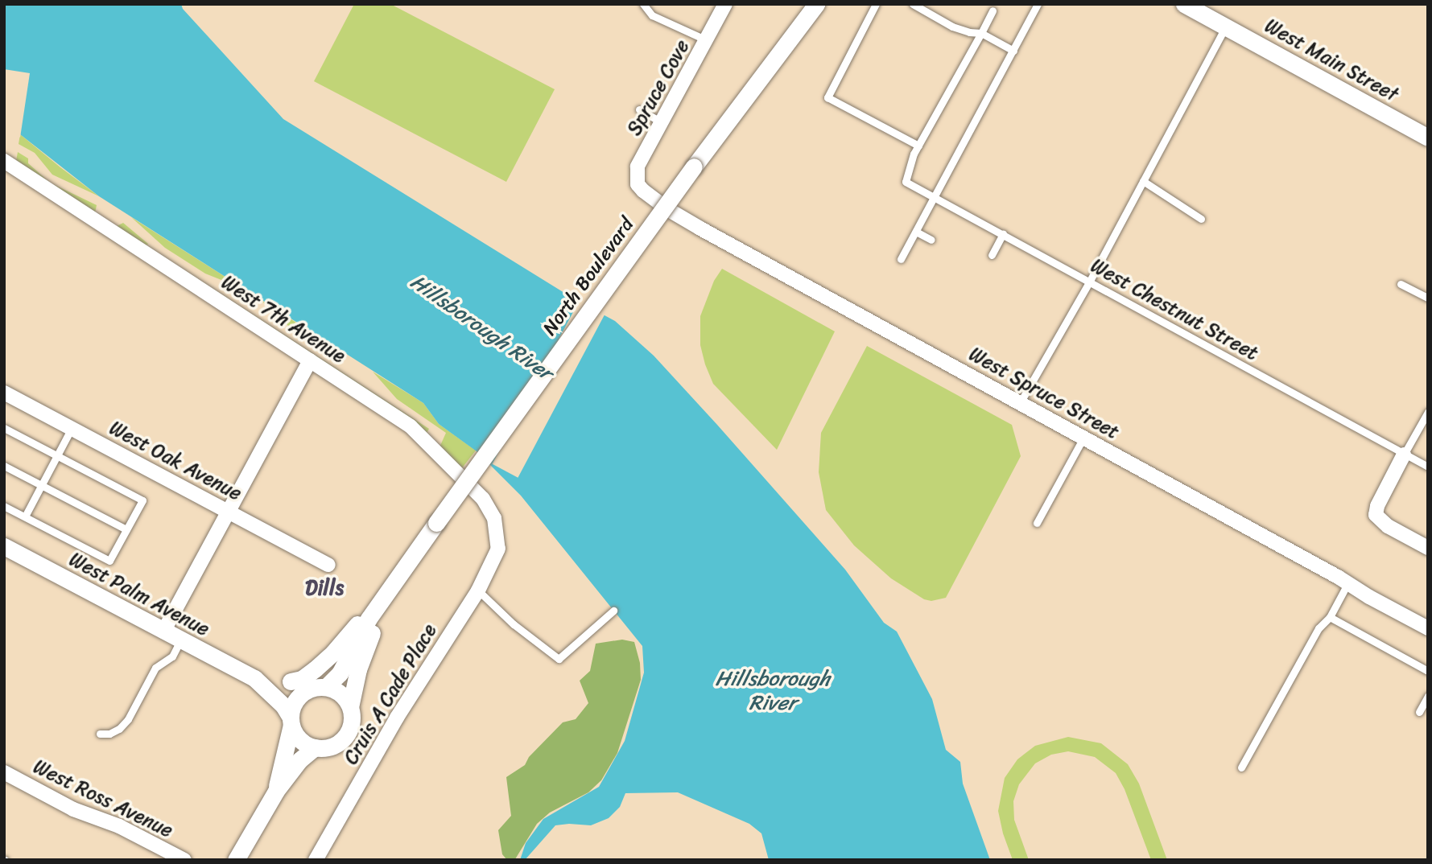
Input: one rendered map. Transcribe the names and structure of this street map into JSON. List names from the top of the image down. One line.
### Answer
{"streets":{"street":["West Main Street","Spruce Cove","North Boulevard","West 7th Avenue","West Spruce Street","West Oak Avenue","West Palm Avenue","Cruis A Cade Place","West Ross Avenue"],"lane":["West Chestnut Street"]},"crossings":[["Spruce Cove","West Spruce Street"],["North Boulevard","West Palm Avenue"],["West 7th Avenue","Cruis A Cade Place"]],"districts":["Dills"],"water":["Hillsborough River"]}
